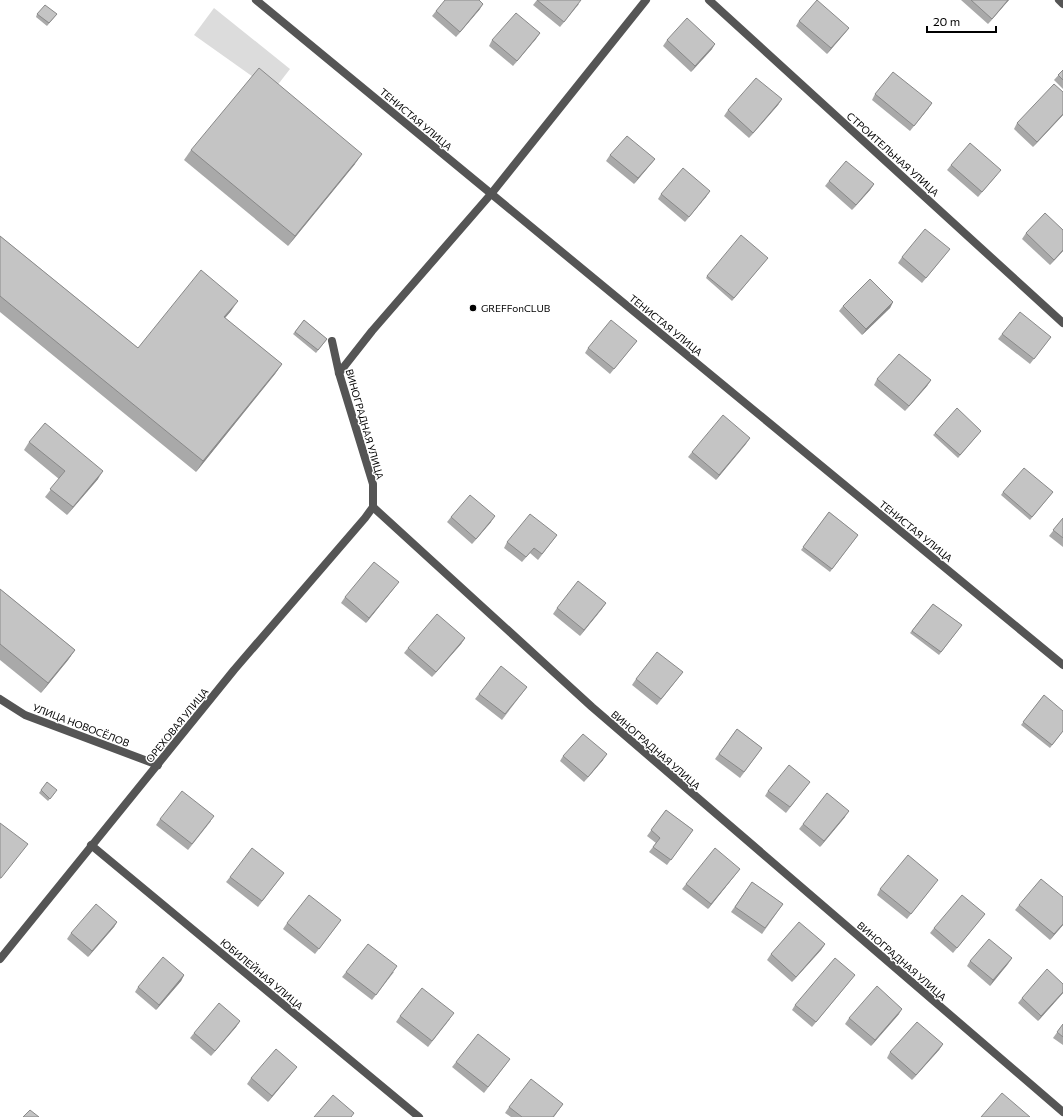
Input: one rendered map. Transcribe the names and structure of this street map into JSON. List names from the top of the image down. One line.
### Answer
{"streets":{"street":["ТЕНИСТАЯ УЛИЦА","СТРОИТЕЛЬНАЯ УЛИЦА","ВИНОГРАДНАЯ УЛИЦА","УЛИЦА НОВОСЁЛОВ","ОРЕХОВАЯ УЛИЦА","ЮБИЛЕЙНАЯ УЛИЦА"]},"crossings":[["ВИНОГРАДНАЯ УЛИЦА","ОРЕХОВАЯ УЛИЦА"],["УЛИЦА НОВОСЁЛОВ","ОРЕХОВАЯ УЛИЦА"],["ОРЕХОВАЯ УЛИЦА","ЮБИЛЕЙНАЯ УЛИЦА"]],"places":["GREFFonCLUB"],"scale_bar":"20 m"}
